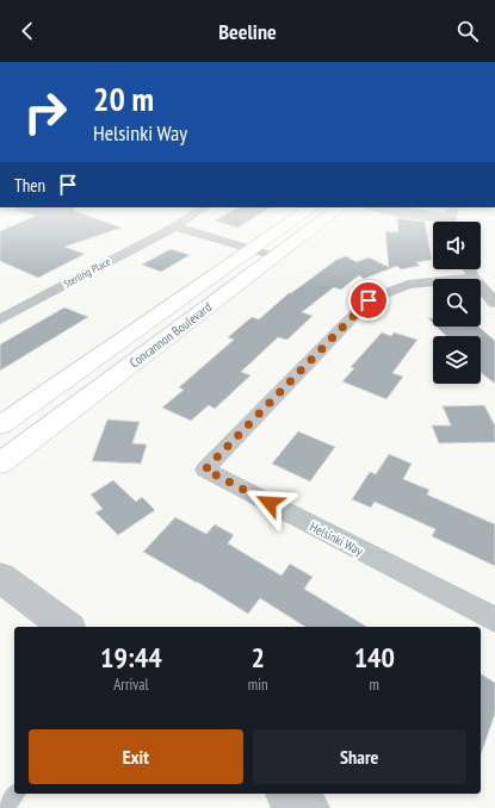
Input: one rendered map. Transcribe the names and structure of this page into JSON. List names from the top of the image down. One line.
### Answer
{"streets":{"main road":["Concannon Boulevard"],"street":["Sterling Place","Helsinki Way"]},"page":{"header":"Beeline","turn":["20 m","Helsinki Way"],"then":"Then","eta":["19:44","Arrival","2","min","140","m"],"buttons":["Exit","Share"]}}
